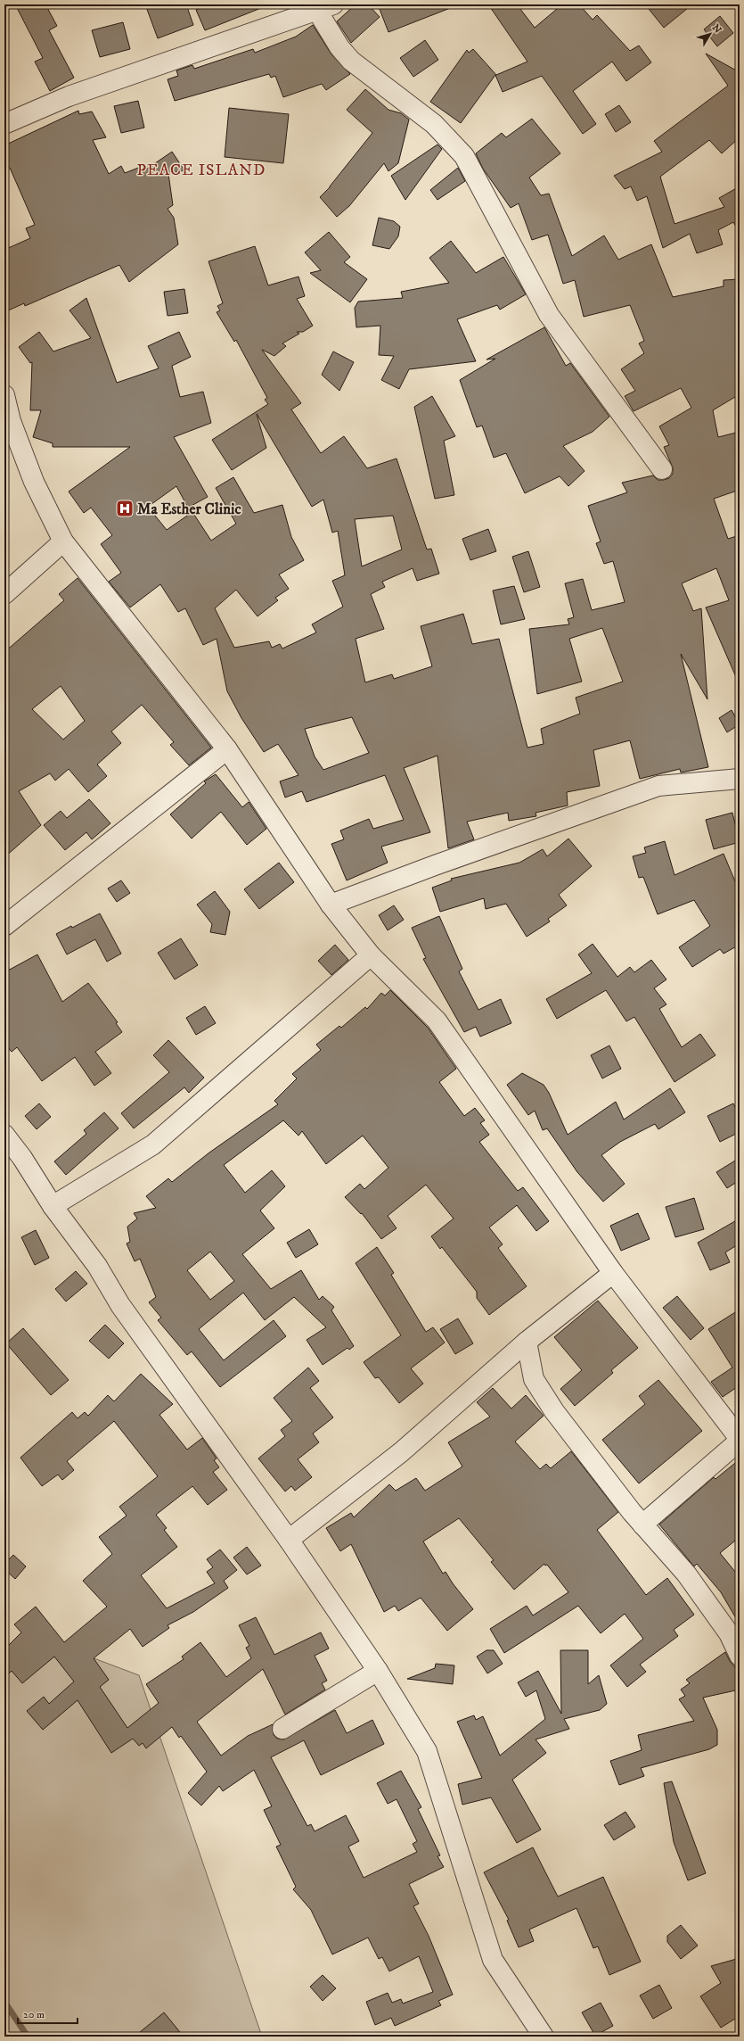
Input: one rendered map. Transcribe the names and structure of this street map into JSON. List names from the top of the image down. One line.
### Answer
{"districts":["PEACE ISLAND"],"places":{"hospital":["Ma Esther Clinic"]},"scale_bar":"20 m","north":"top right"}
